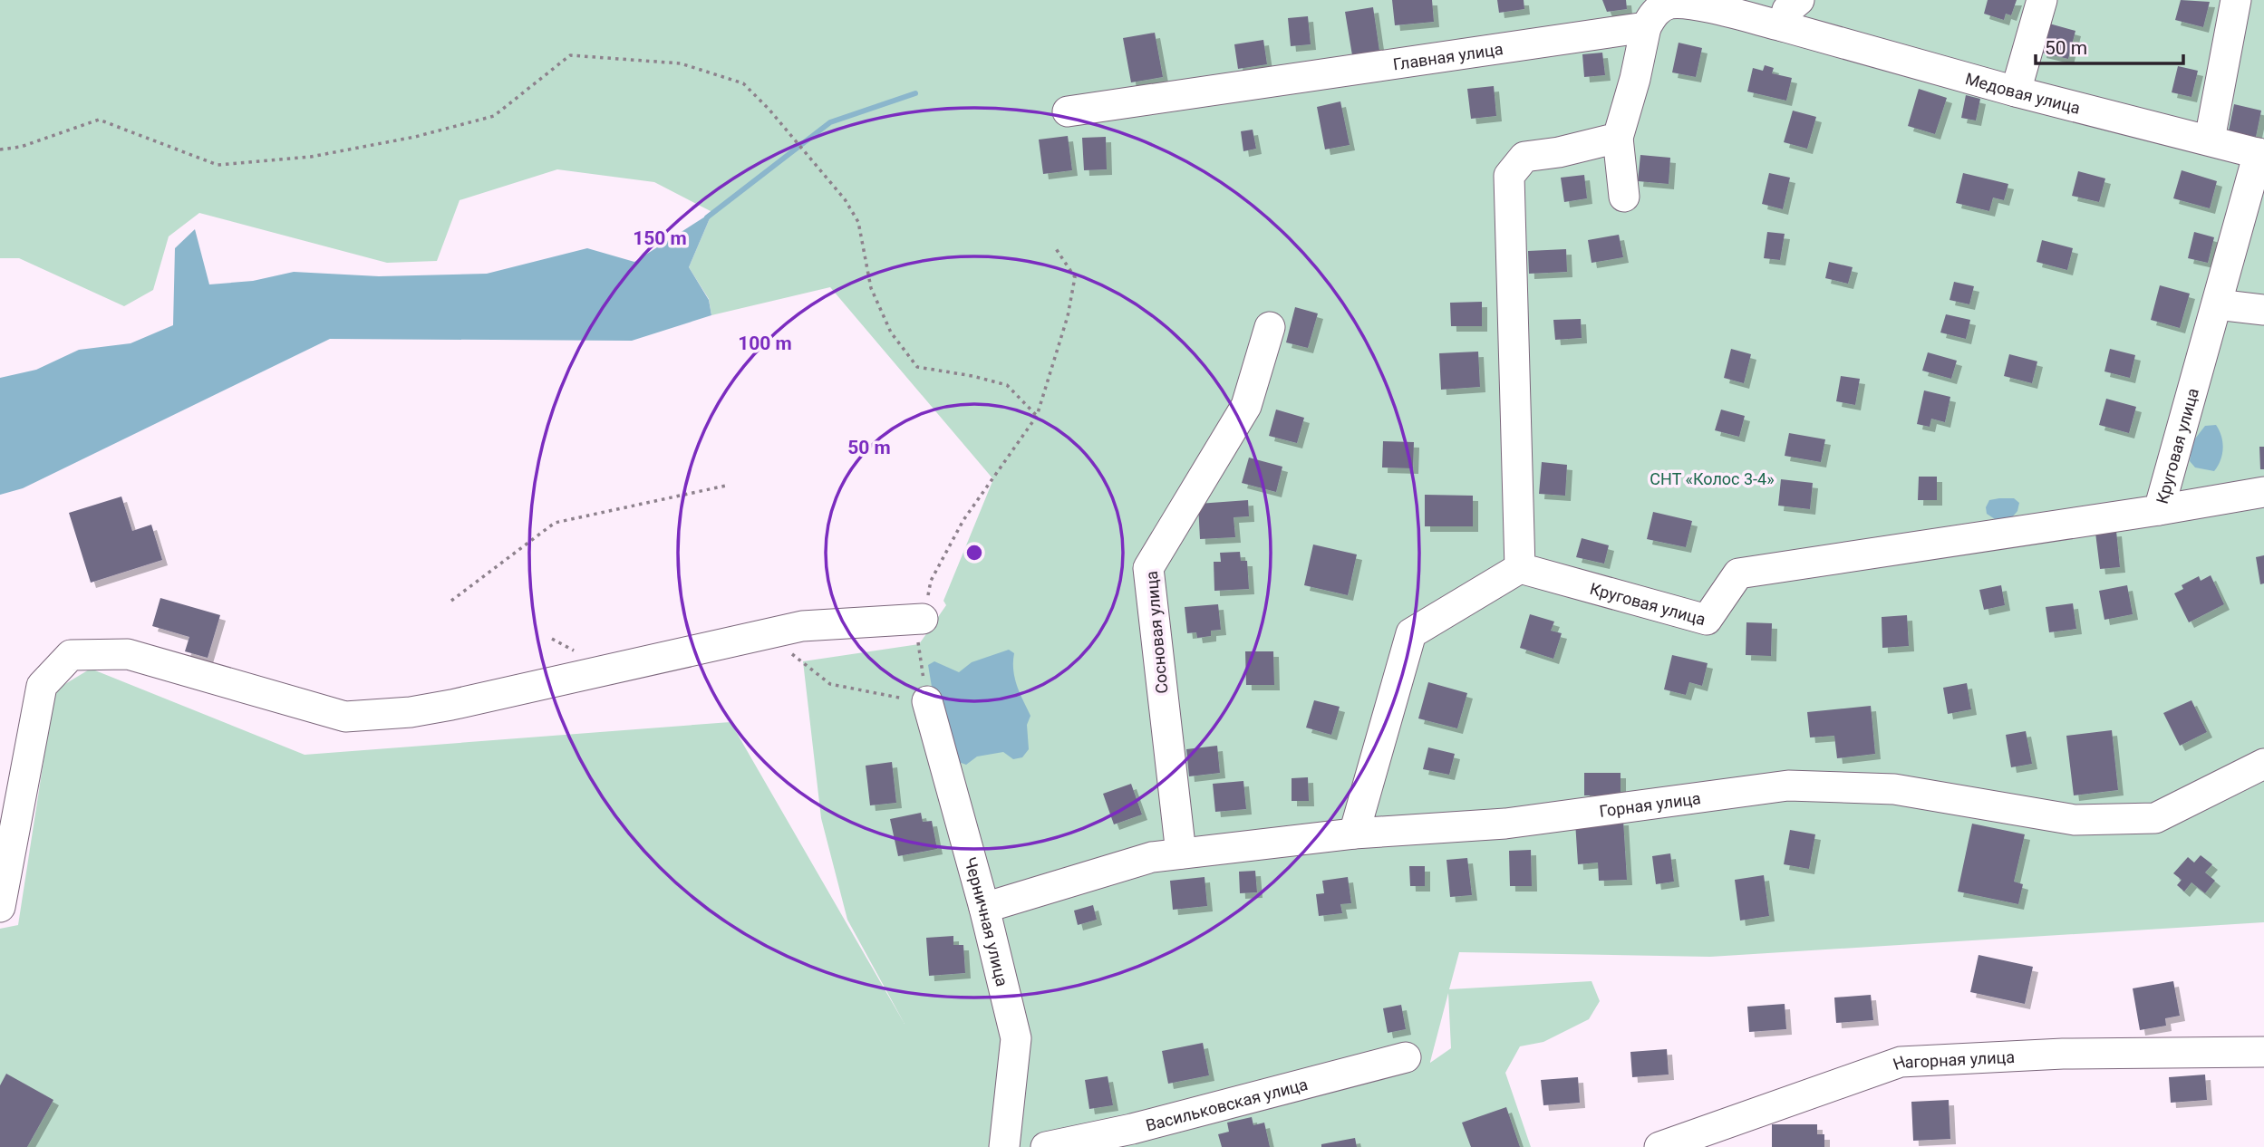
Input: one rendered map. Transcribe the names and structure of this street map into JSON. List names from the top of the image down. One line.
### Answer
{"streets":{"street":["Главная улица","Медовая улица","Круговая улица","Сосновая улица","Горная улица","Черничная улица","Нагорная улица","Васильковская улица"]},"crossings":[["Медовая улица","Круговая улица"],["Сосновая улица","Горная улица"],["Горная улица","Черничная улица"]],"parks":["СНТ «Колос 3-4»"],"scale_bar":"50 m","rings":["150 m","100 m","50 m"]}
